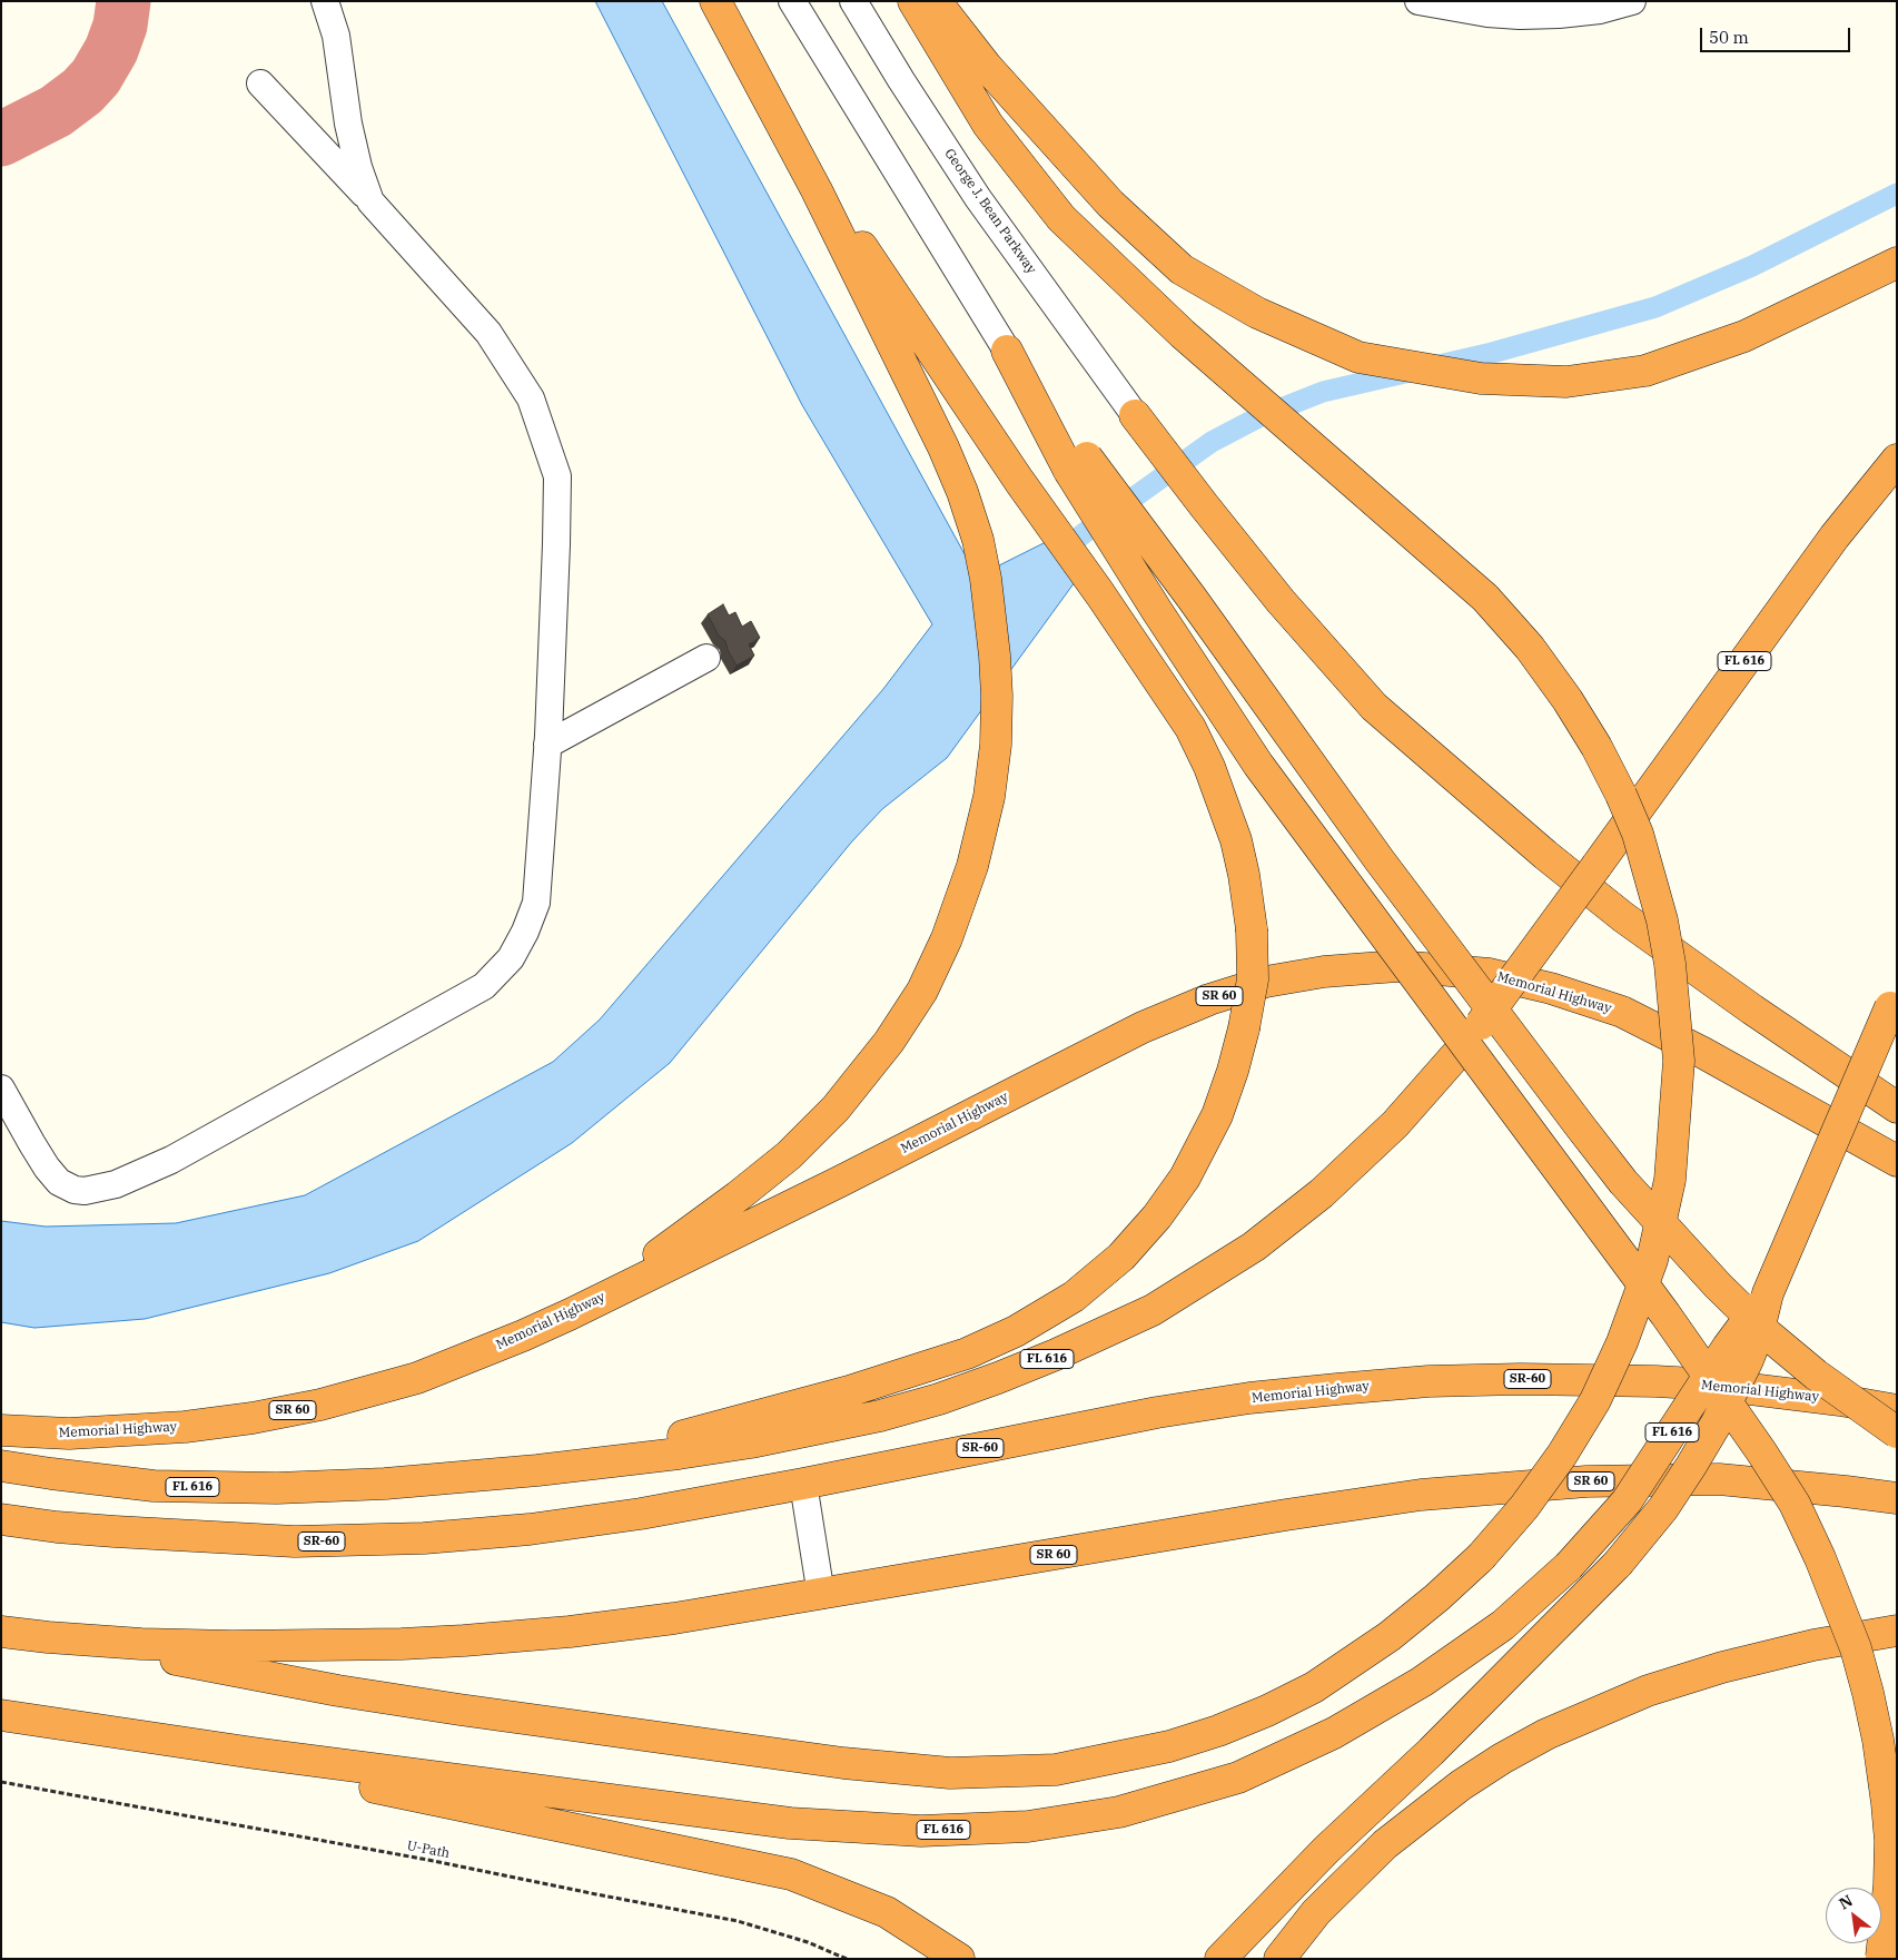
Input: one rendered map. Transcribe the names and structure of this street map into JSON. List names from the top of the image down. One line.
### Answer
{"streets":{"highway":["FL 616","Memorial Highway","SR 60","SR-60"],"street":["George J. Bean Parkway"],"path":["U-Path"]},"scale_bar":"50 m","north":"top left"}
